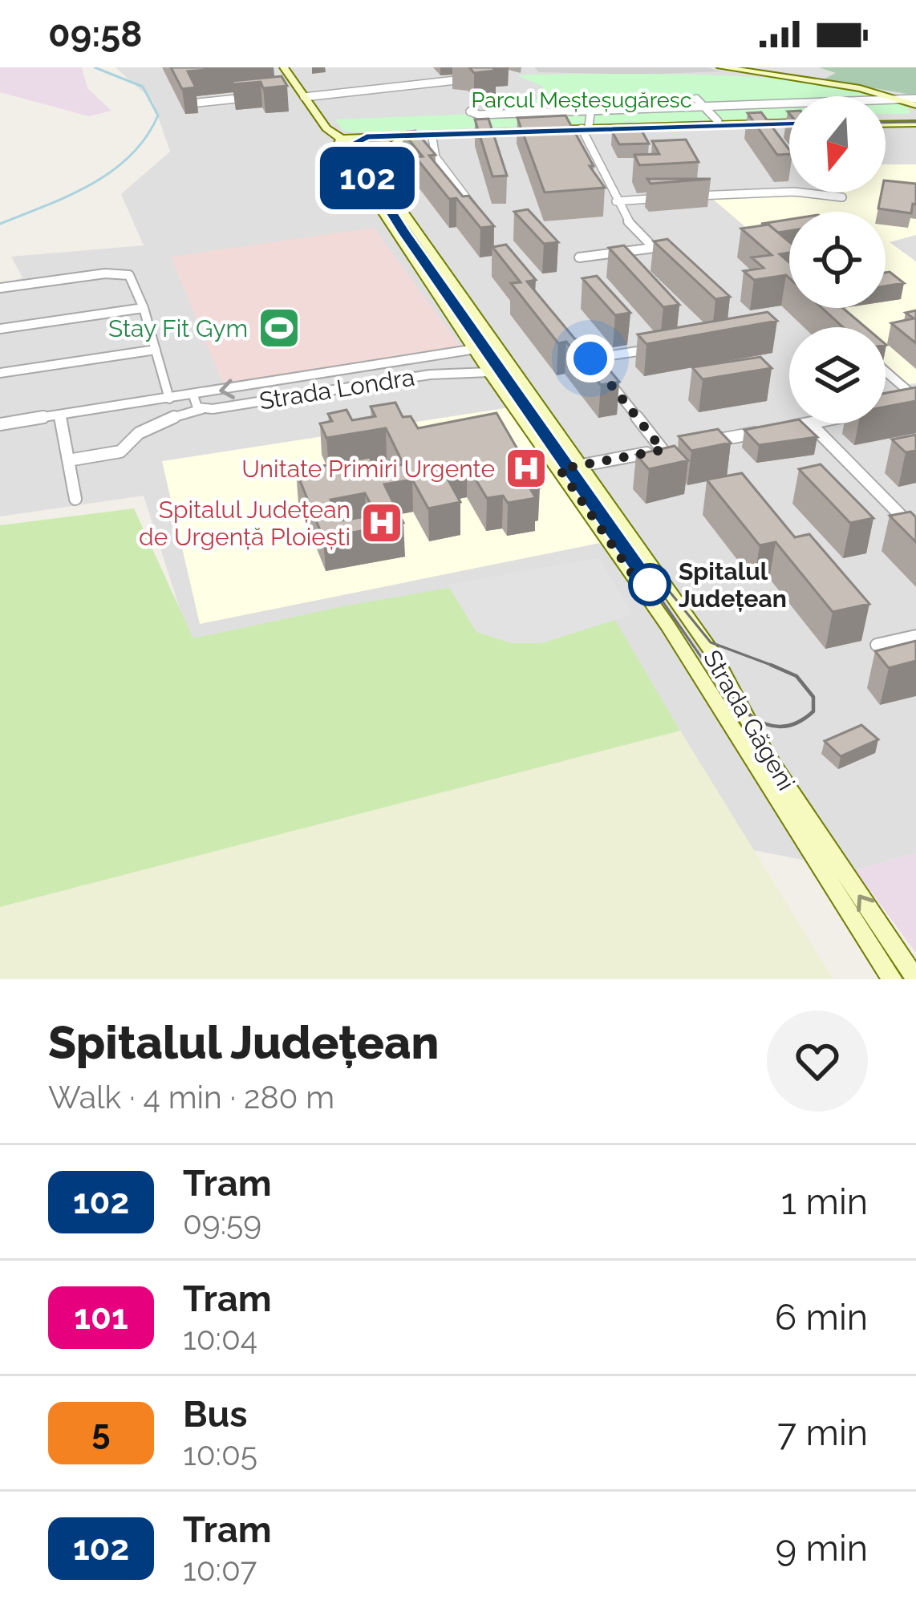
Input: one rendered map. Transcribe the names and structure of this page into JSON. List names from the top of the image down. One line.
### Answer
{"streets":{"main road":["Strada Găgeni"],"street":["Strada Londra"]},"crossings":[["Strada Londra","Strada Găgeni"]],"parks":["Parcul Meșteșugăresc"],"places":{"sports":["Stay Fit Gym"],"hospital":["Unitate Primiri Urgente","Spitalul Județean de Urgență Ploiești"],"other":["Spitalul Județean"]},"lines":["tram line 102"],"north":"bottom","page":{"status":"09:58","on_map":"102","heading":["Spitalul Județean","Walk · 4 min · 280 m"],"list":[{"mark":"102","name":"Tram","note":"09:59","value":"1 min"},{"mark":"101","name":"Tram","note":"10:04","value":"6 min"},{"mark":"5","name":"Bus","note":"10:05","value":"7 min"},{"mark":"102","name":"Tram","note":"10:07","value":"9 min"}]}}
